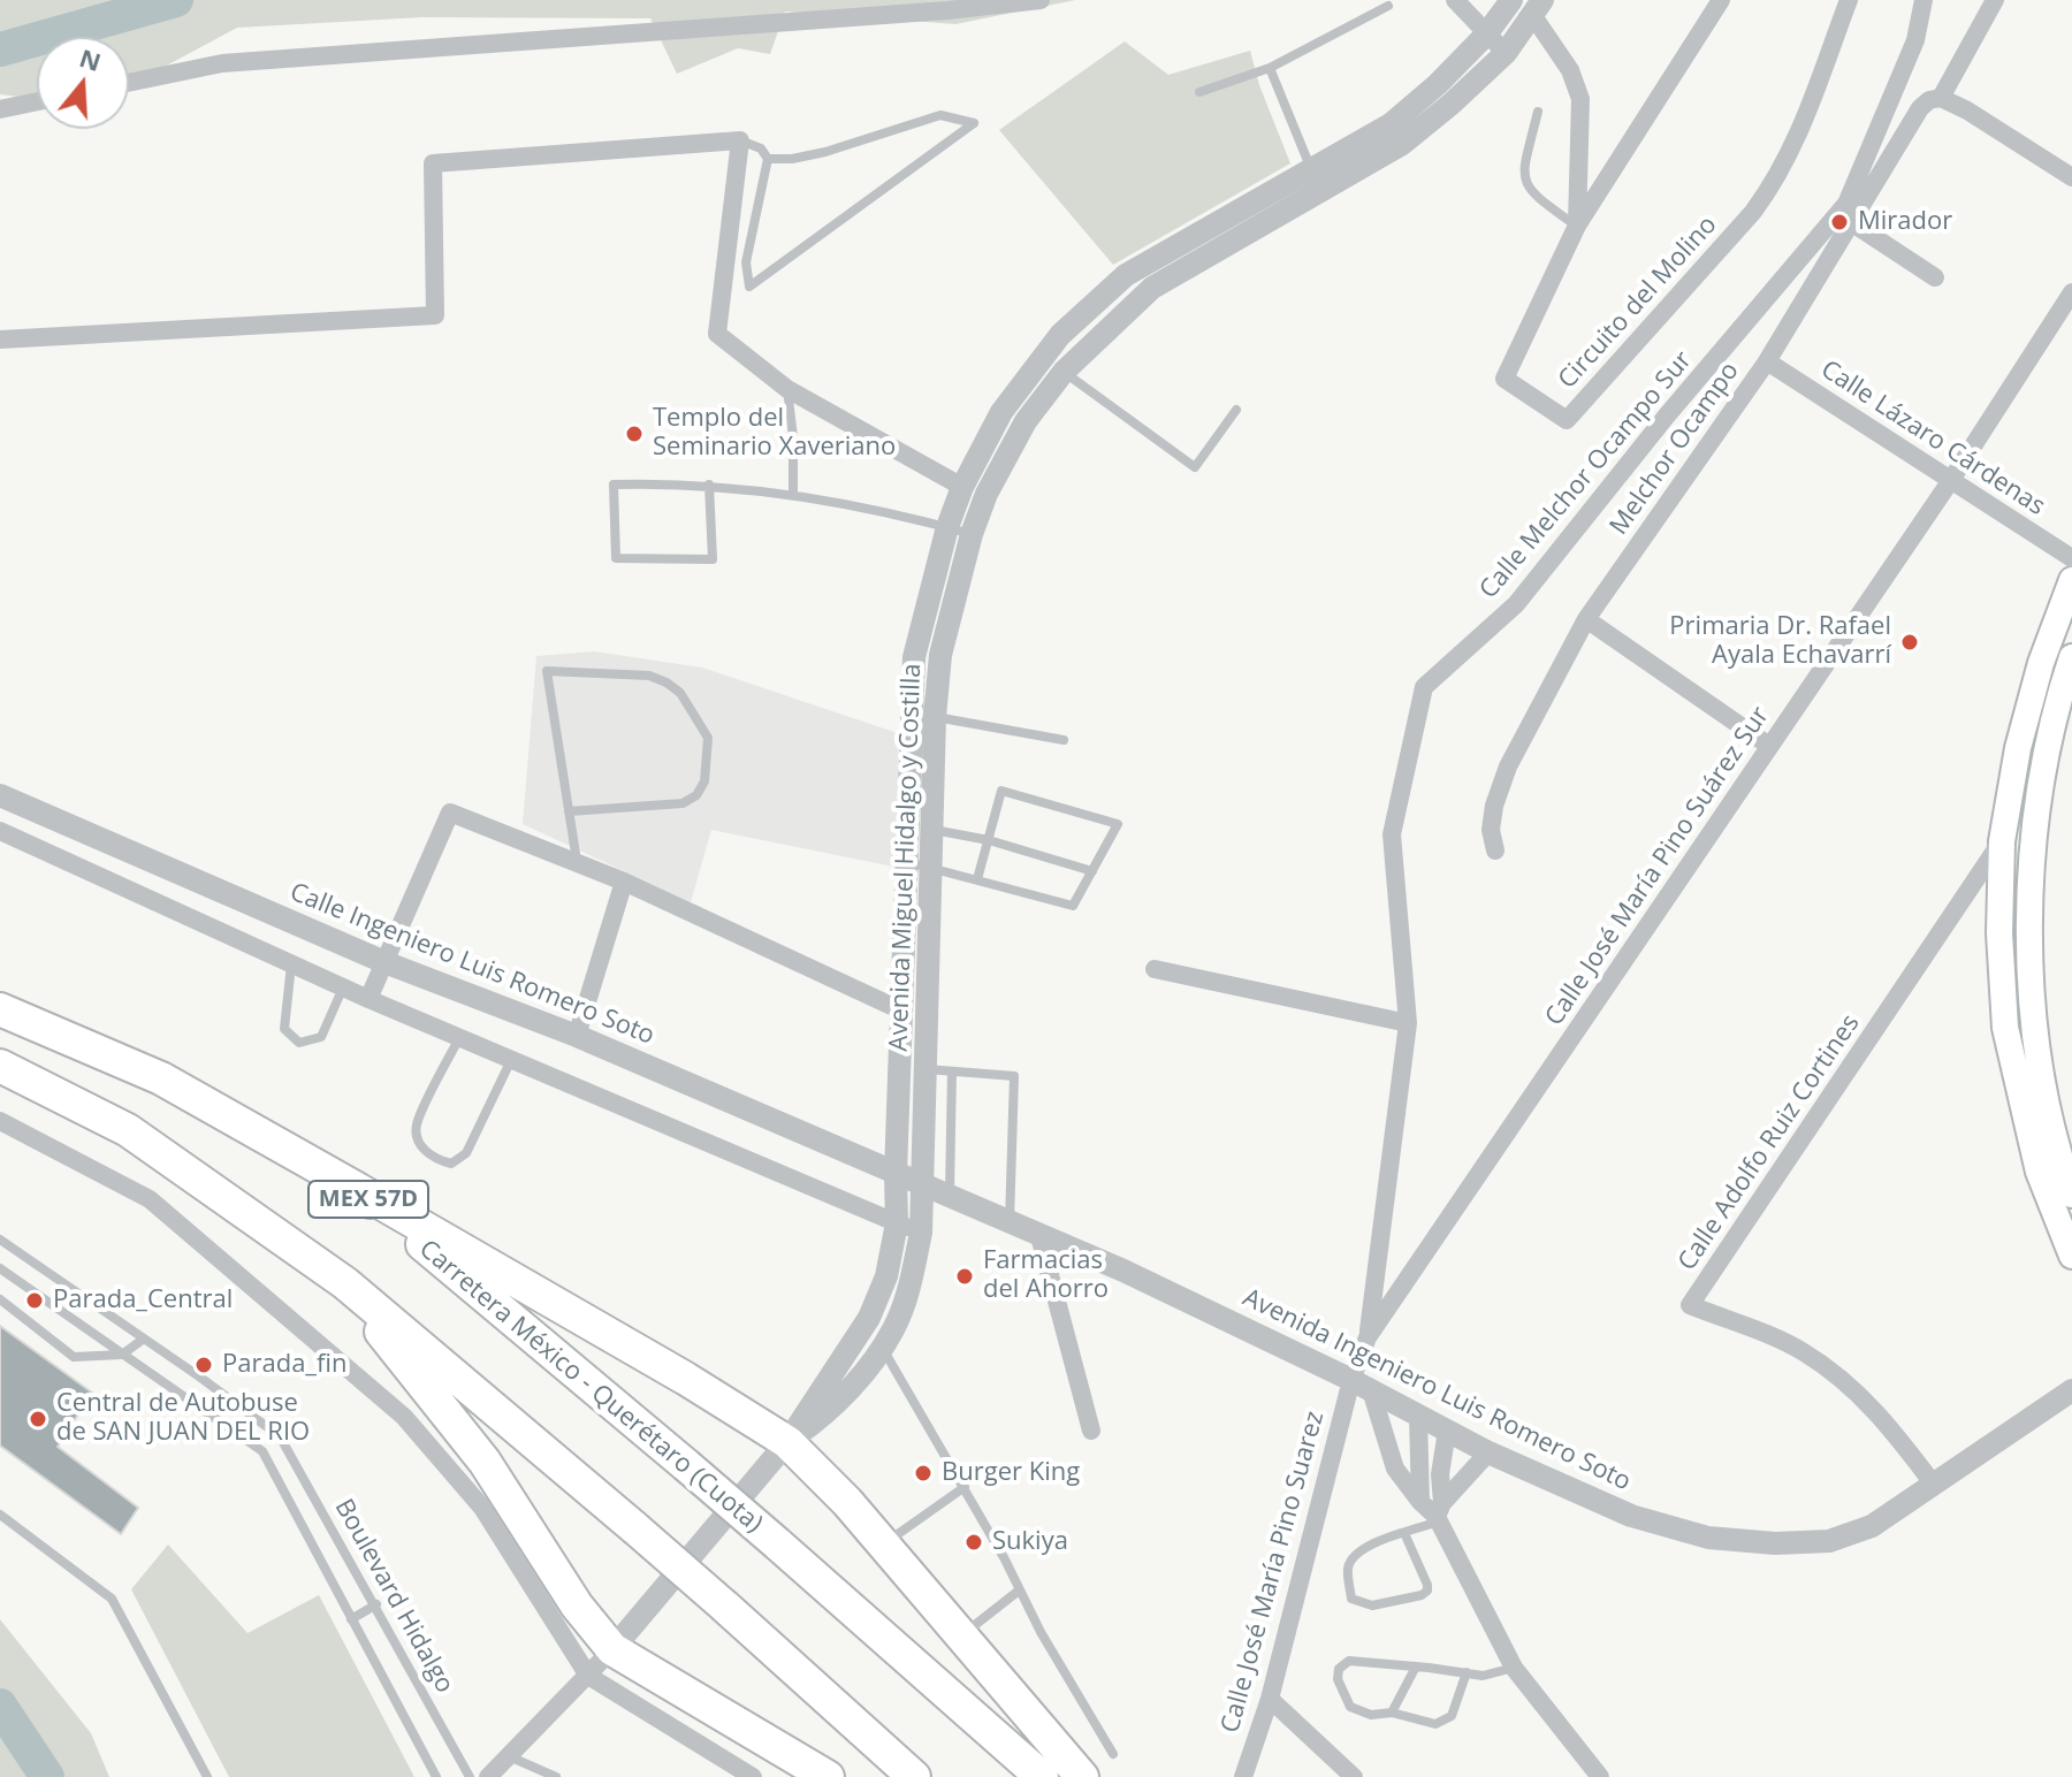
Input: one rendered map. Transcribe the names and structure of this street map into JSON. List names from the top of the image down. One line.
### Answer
{"streets":{"highway":["MEX 57D","Carretera México - Querétaro (Cuota)"],"street":["Circuito del Molino","Calle Lázaro Cárdenas","Melchor Ocampo","Calle Melchor Ocampo Sur","Avenida Miguel Hidalgo y Costilla","Calle José María Pino Suárez Sur","Calle Ingeniero Luis Romero Soto","Calle Adolfo Ruiz Cortines","Avenida Ingeniero Luis Romero Soto","Calle José María Pino Suarez"],"lane":["Boulevard Hidalgo"]},"crossings":[["Circuito del Molino","Avenida Miguel Hidalgo y Costilla"],["Calle Lázaro Cárdenas","Melchor Ocampo"],["Calle Lázaro Cárdenas","Calle José María Pino Suárez Sur"],["Calle Melchor Ocampo Sur","Calle José María Pino Suárez Sur"],["Avenida Miguel Hidalgo y Costilla","Calle Ingeniero Luis Romero Soto"],["Avenida Miguel Hidalgo y Costilla","Avenida Ingeniero Luis Romero Soto"],["Calle José María Pino Suárez Sur","Avenida Ingeniero Luis Romero Soto"],["Calle José María Pino Suárez Sur","Calle José María Pino Suarez"],["Calle Ingeniero Luis Romero Soto","Avenida Ingeniero Luis Romero Soto"],["Calle Adolfo Ruiz Cortines","Avenida Ingeniero Luis Romero Soto"],["Avenida Ingeniero Luis Romero Soto","Calle José María Pino Suarez"]],"places":["Mirador","Templo del Seminario Xaveriano","Primaria Dr. Rafael Ayala Echavarrí","Farmacias del Ahorro","Parada_Central","Parada_fin","Central de Autobuse de SAN JUAN DEL RIO","Burger King","Sukiya"],"north":"top"}
